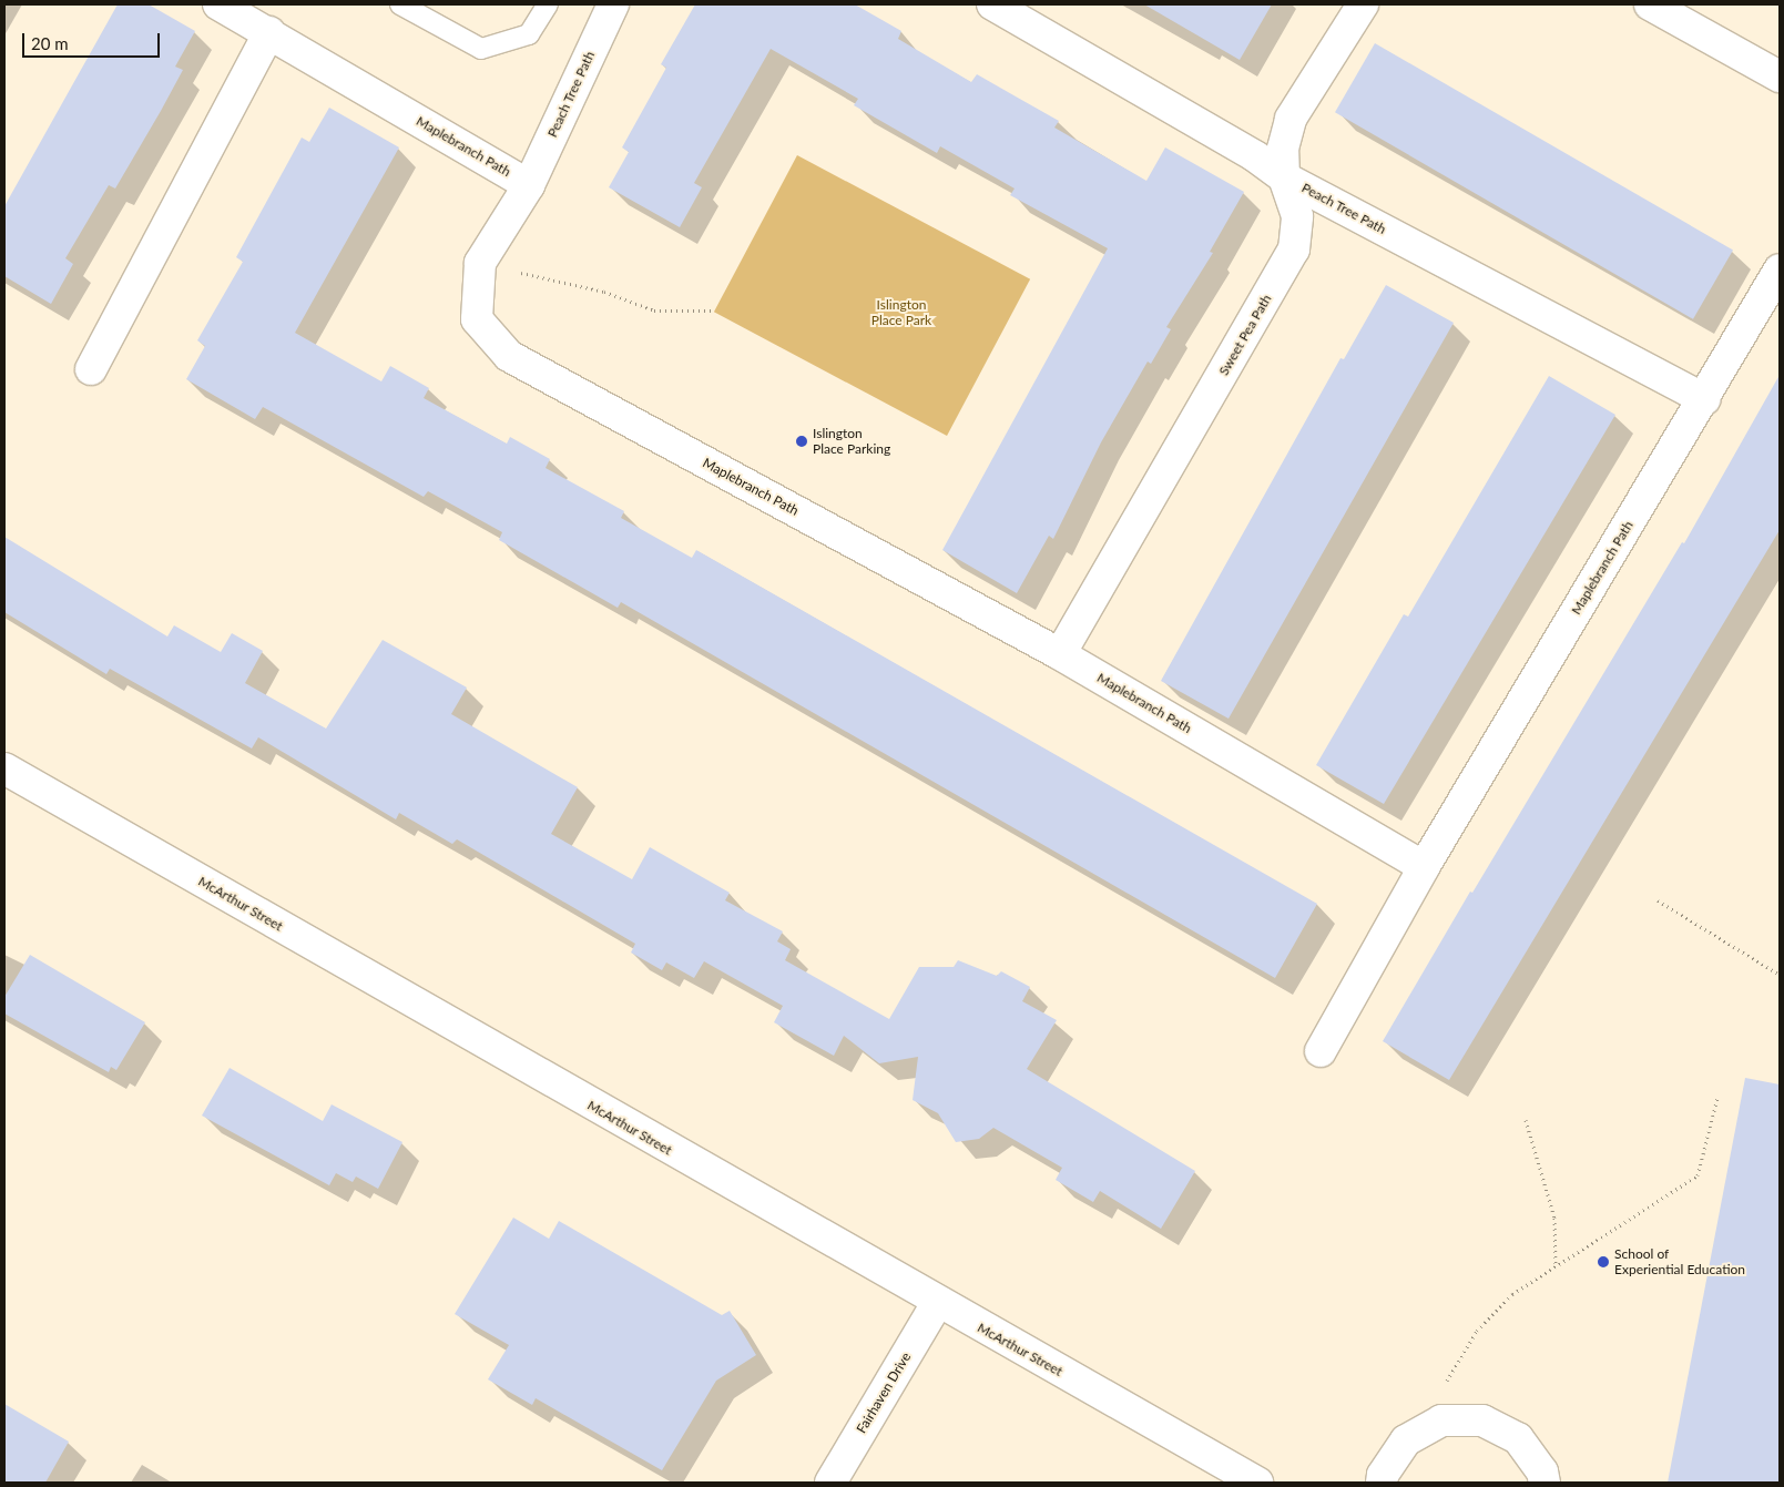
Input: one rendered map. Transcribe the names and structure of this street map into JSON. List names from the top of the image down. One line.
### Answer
{"streets":{"street":["Peach Tree Path","Maplebranch Path","Sweet Pea Path","McArthur Street","Fairhaven Drive"]},"crossings":[["Peach Tree Path","Maplebranch Path"],["Peach Tree Path","Sweet Pea Path"],["Maplebranch Path","Sweet Pea Path"],["McArthur Street","Fairhaven Drive"]],"parks":["Islington Place Park"],"places":["Islington Place Parking","School of Experiential Education"],"scale_bar":"20 m"}
